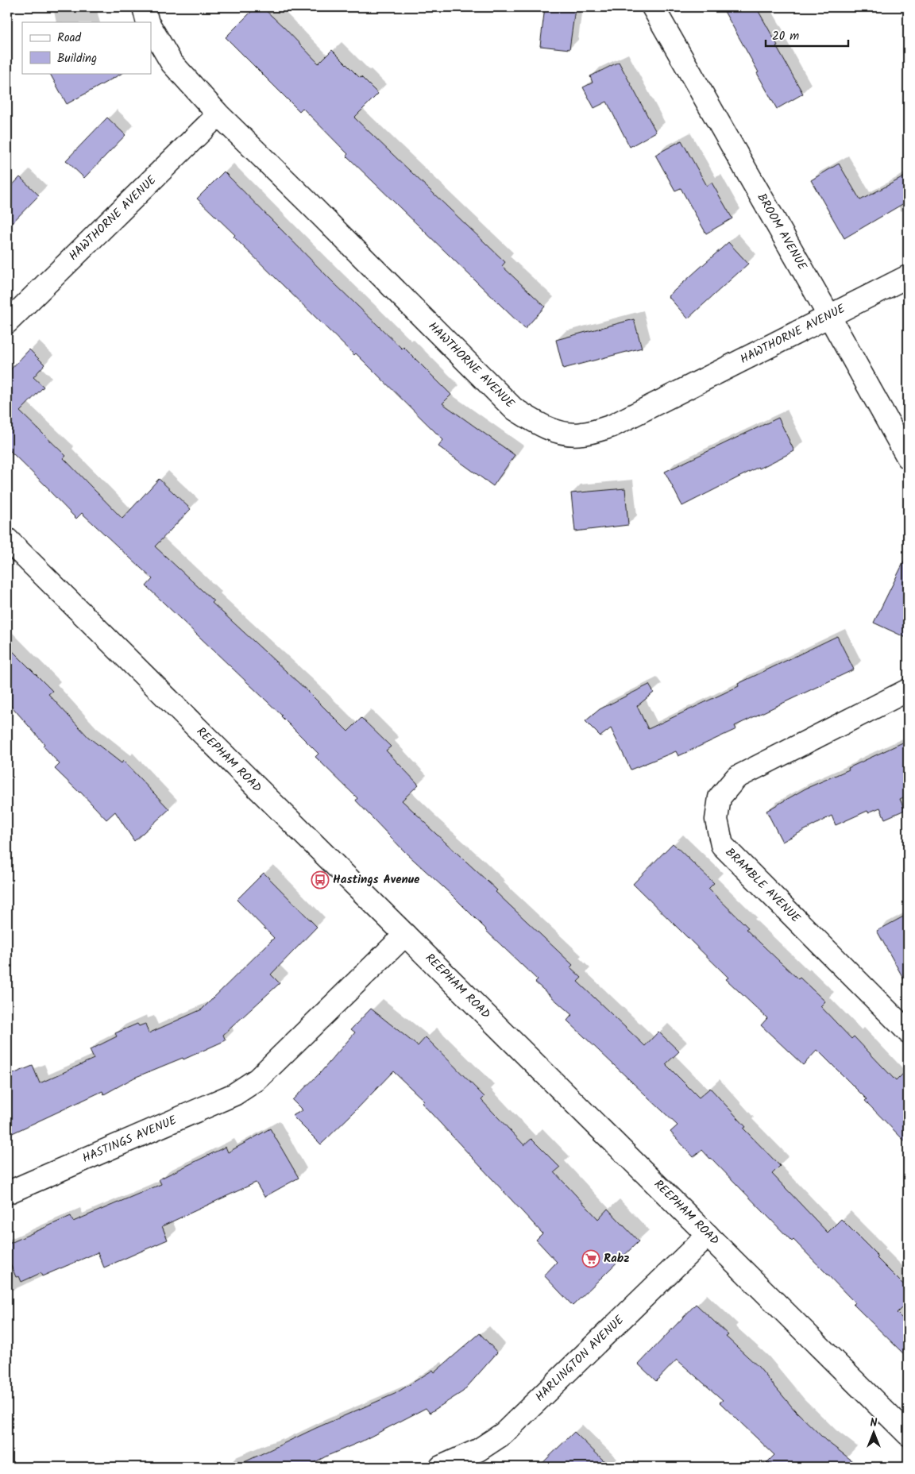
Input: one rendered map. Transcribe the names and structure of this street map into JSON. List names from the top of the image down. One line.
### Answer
{"streets":{"street":["HAWTHORNE AVENUE","BROOM AVENUE","REEPHAM ROAD","BRAMBLE AVENUE","HASTINGS AVENUE","HARLINGTON AVENUE"]},"crossings":[["HAWTHORNE AVENUE","BROOM AVENUE"],["REEPHAM ROAD","HASTINGS AVENUE"],["REEPHAM ROAD","HARLINGTON AVENUE"]],"places":{"bus stop":["Hastings Avenue"],"supermarket":["Rabz"]},"legend":["Road","Building"],"scale_bar":"20 m","north":"top"}
